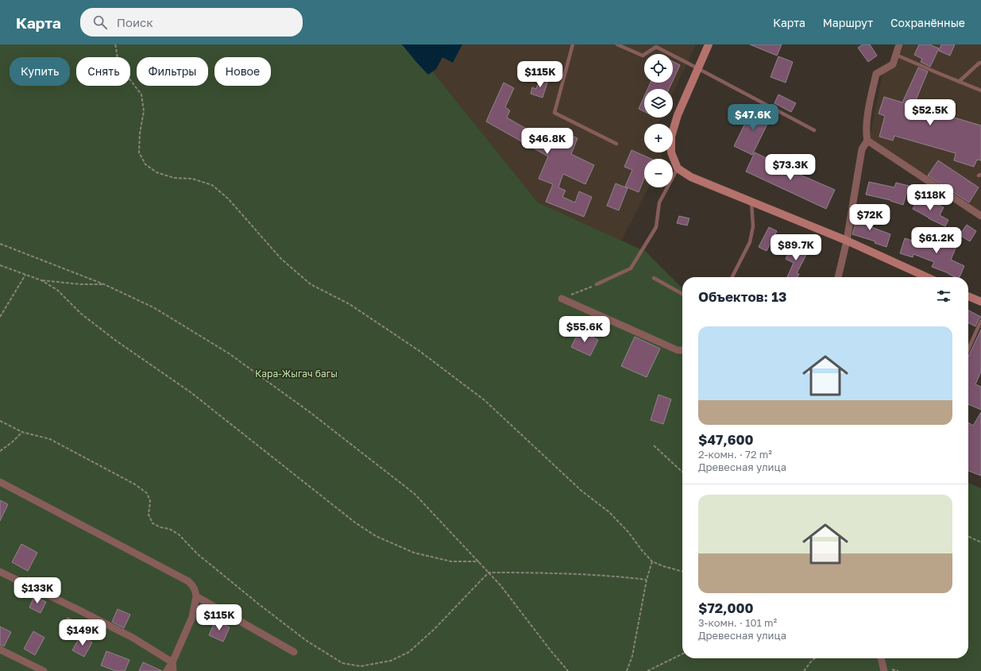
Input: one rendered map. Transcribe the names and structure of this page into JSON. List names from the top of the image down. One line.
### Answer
{"parks":["Кара-Жыгач багы"],"page":{"header":"Карта","search":"Поиск","nav":["Карта","Маршрут","Сохранённые"],"map_buttons":["+","−"],"chip":["Купить","Снять","Фильтры","Новое"],"price":["$115K","$52.5K","$47.6K","$46.8K","$73.3K","$118K","$72K","$61.2K","$89.7K","$55.6K","$133K","$115K","$149K"],"heading":"Объектов: 13","list":[{"name":"$47,600","note":"2-комн. · 72 m² · Древесная улица"},{"name":"$72,000","note":"3-комн. · 101 m² · Древесная улица"}]}}
